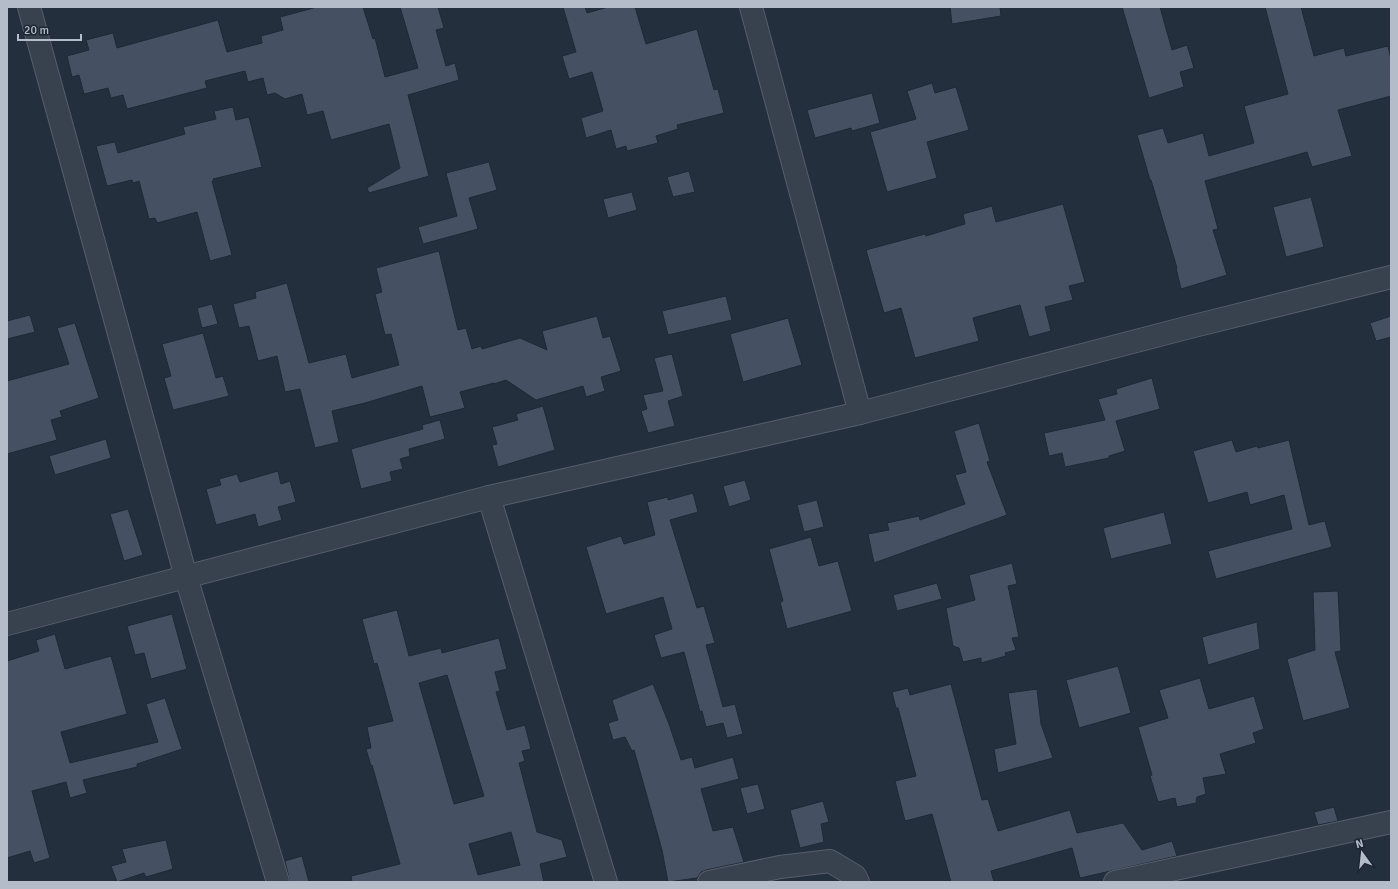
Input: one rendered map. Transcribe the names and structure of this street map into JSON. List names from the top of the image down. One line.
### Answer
{"scale_bar":"20 m","north":"top"}
